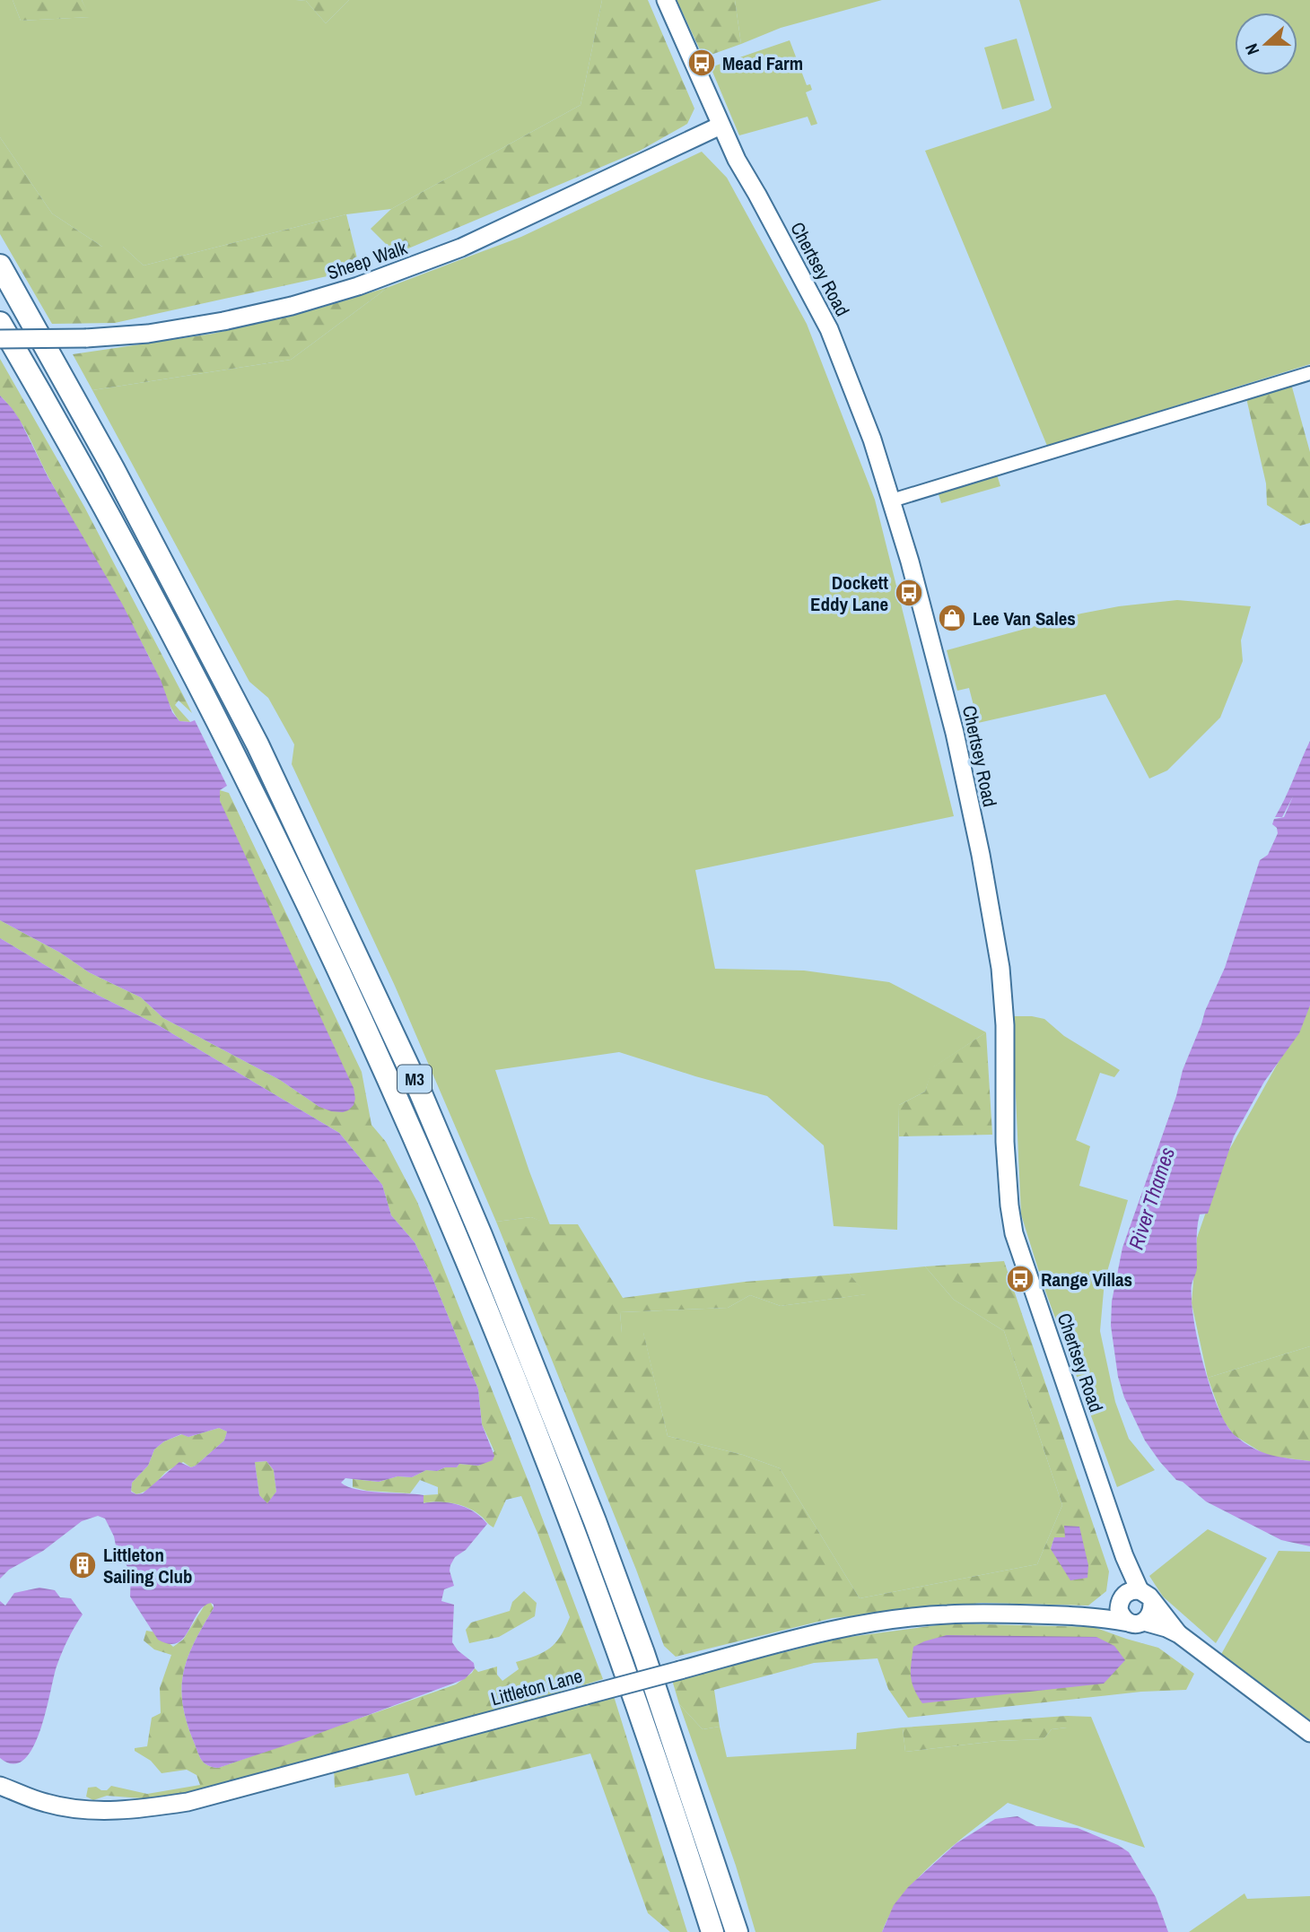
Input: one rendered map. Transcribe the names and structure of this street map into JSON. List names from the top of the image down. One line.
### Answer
{"streets":{"highway":["M3"],"main road":["Sheep Walk","Chertsey Road","Littleton Lane"]},"crossings":[["Sheep Walk","Chertsey Road"]],"water":["River Thames"],"places":{"bus stop":["Mead Farm","Dockett Eddy Lane","Range Villas"],"shop":["Lee Van Sales"],"building":["Littleton Sailing Club"]},"north":"left"}
